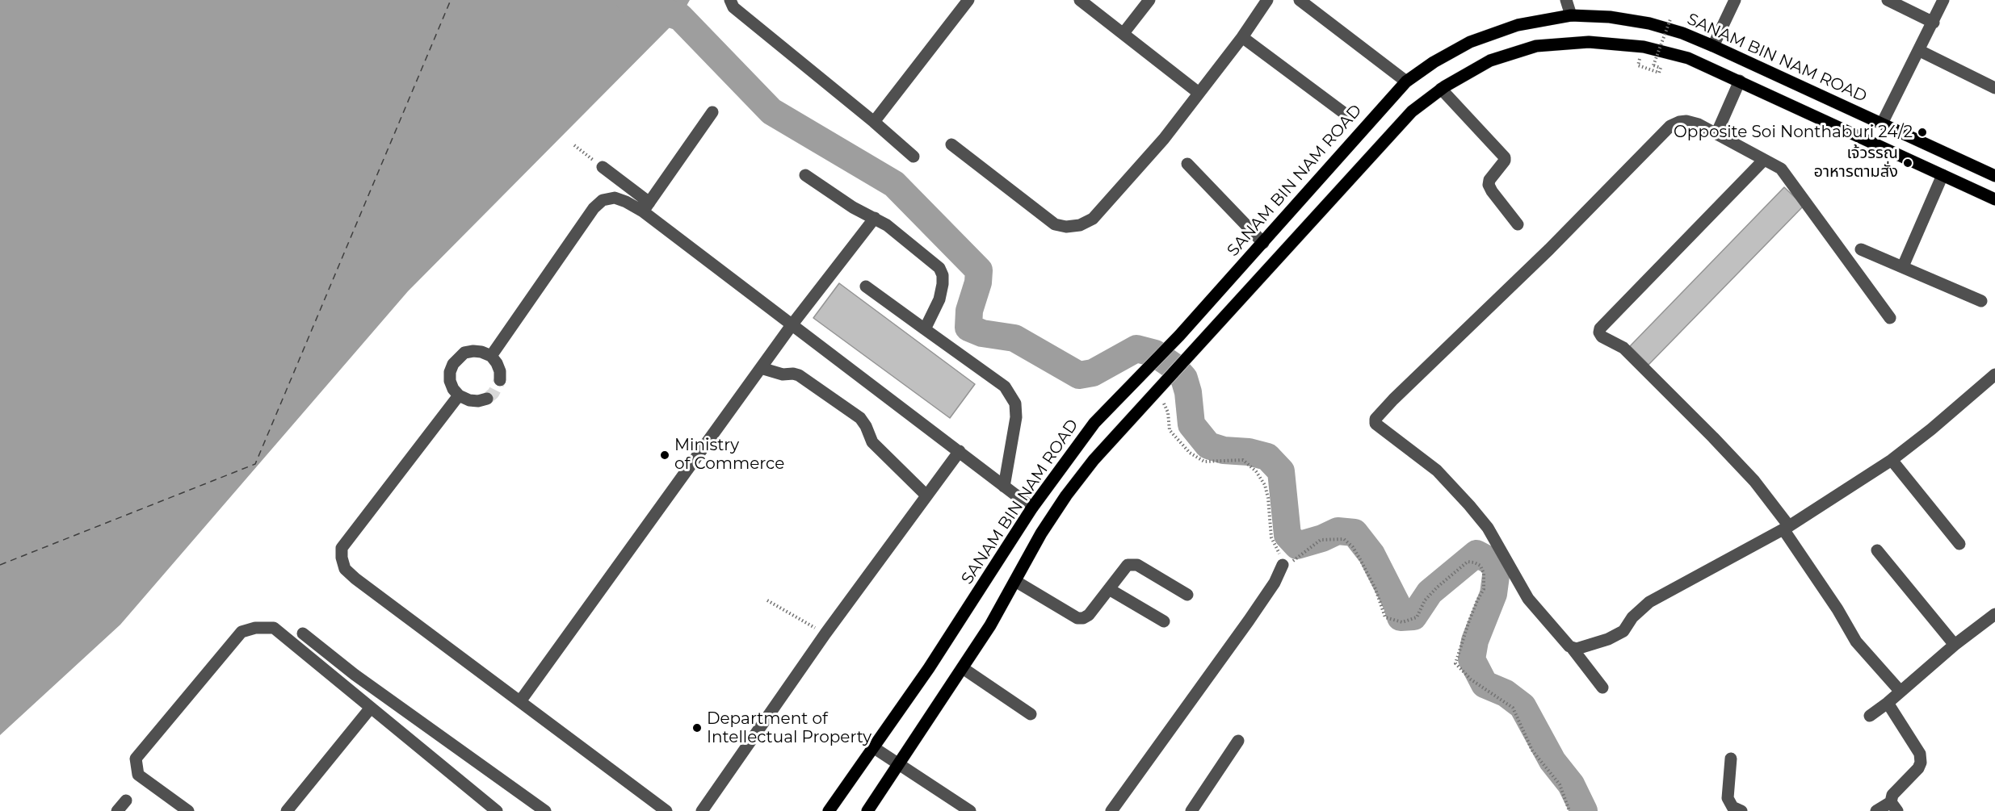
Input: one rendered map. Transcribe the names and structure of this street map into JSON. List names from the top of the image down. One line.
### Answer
{"streets":{"main road":["SANAM BIN NAM ROAD"]},"places":["Opposite Soi Nonthaburi 24/2","เจ้วรรณ อาหารตามสั่ง","Ministry of Commerce","Department of Intellectual Property"]}
